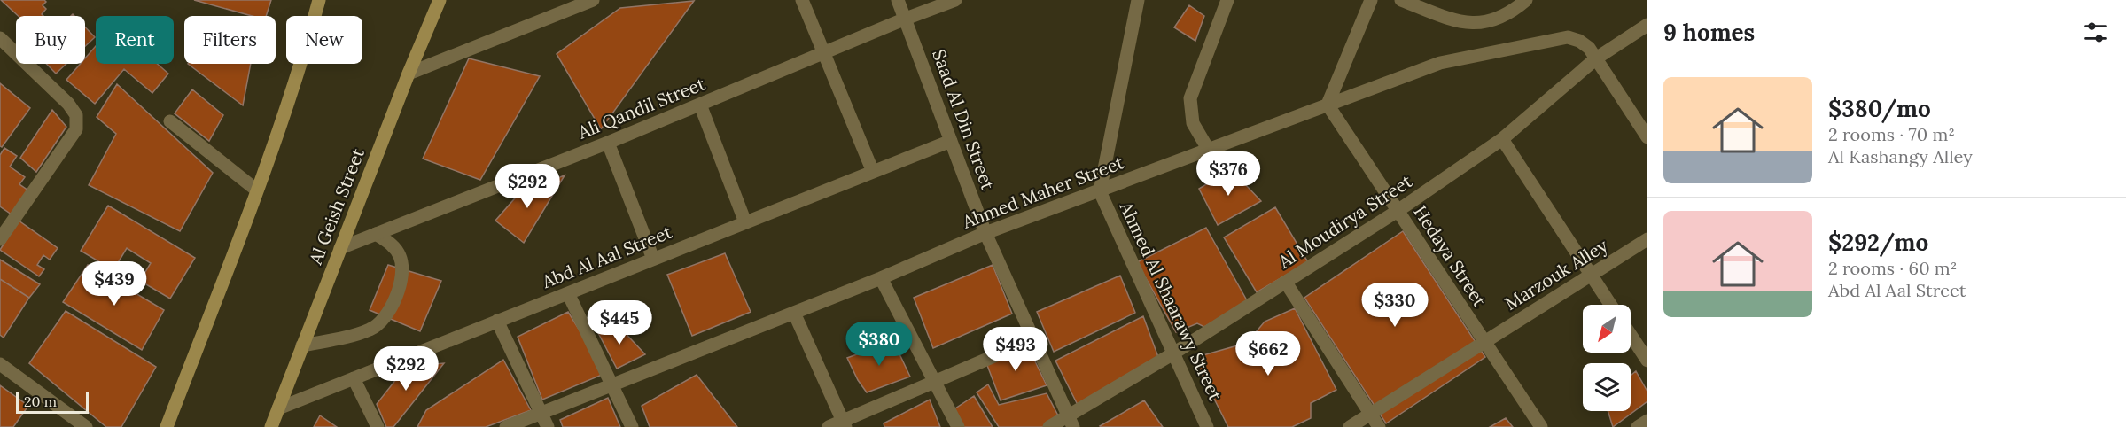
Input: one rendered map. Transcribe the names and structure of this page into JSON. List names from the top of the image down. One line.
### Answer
{"streets":{"main road":["Al Geish Street"],"street":["Ali Qandil Street","Saad Al Din Street","Ahmed Maher Street","Al Moudirya Street","Hedaya Street","Abd Al Aal Street","Marzouk Alley","Ahmed Al Shaarawy Street"]},"crossings":[["Ali Qandil Street","Saad Al Din Street"],["Ali Qandil Street","Al Geish Street"],["Saad Al Din Street","Ahmed Maher Street"],["Saad Al Din Street","Al Moudirya Street"],["Saad Al Din Street","Abd Al Aal Street"],["Ahmed Maher Street","Al Moudirya Street"],["Ahmed Maher Street","Hedaya Street"],["Ahmed Maher Street","Ahmed Al Shaarawy Street"],["Al Geish Street","Abd Al Aal Street"],["Al Moudirya Street","Hedaya Street"],["Al Moudirya Street","Ahmed Al Shaarawy Street"],["Hedaya Street","Marzouk Alley"]],"scale_bar":"20 m","north":"bottom left","page":{"heading":"9 homes","chip":["Buy","Rent","Filters","New"],"list":[{"name":"$380/mo","note":"2 rooms · 70 m² · Al Kashangy Alley"},{"name":"$292/mo","note":"2 rooms · 60 m² · Abd Al Aal Street"}],"price":["$376","$292","$439","$330","$445","$380","$493","$662","$292"],"scale":"20 m"}}
